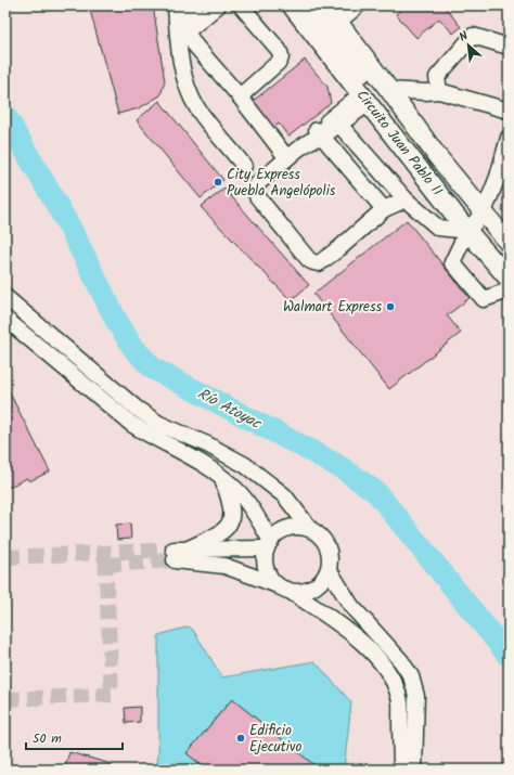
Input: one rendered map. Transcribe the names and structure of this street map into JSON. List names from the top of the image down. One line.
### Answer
{"streets":{"main road":["Circuito Juan Pablo II"]},"water":["Río Atoyac"],"places":["City Express Puebla Angelópolis","Walmart Express","Edificio Ejecutivo"],"scale_bar":"50 m","north":"top left"}
